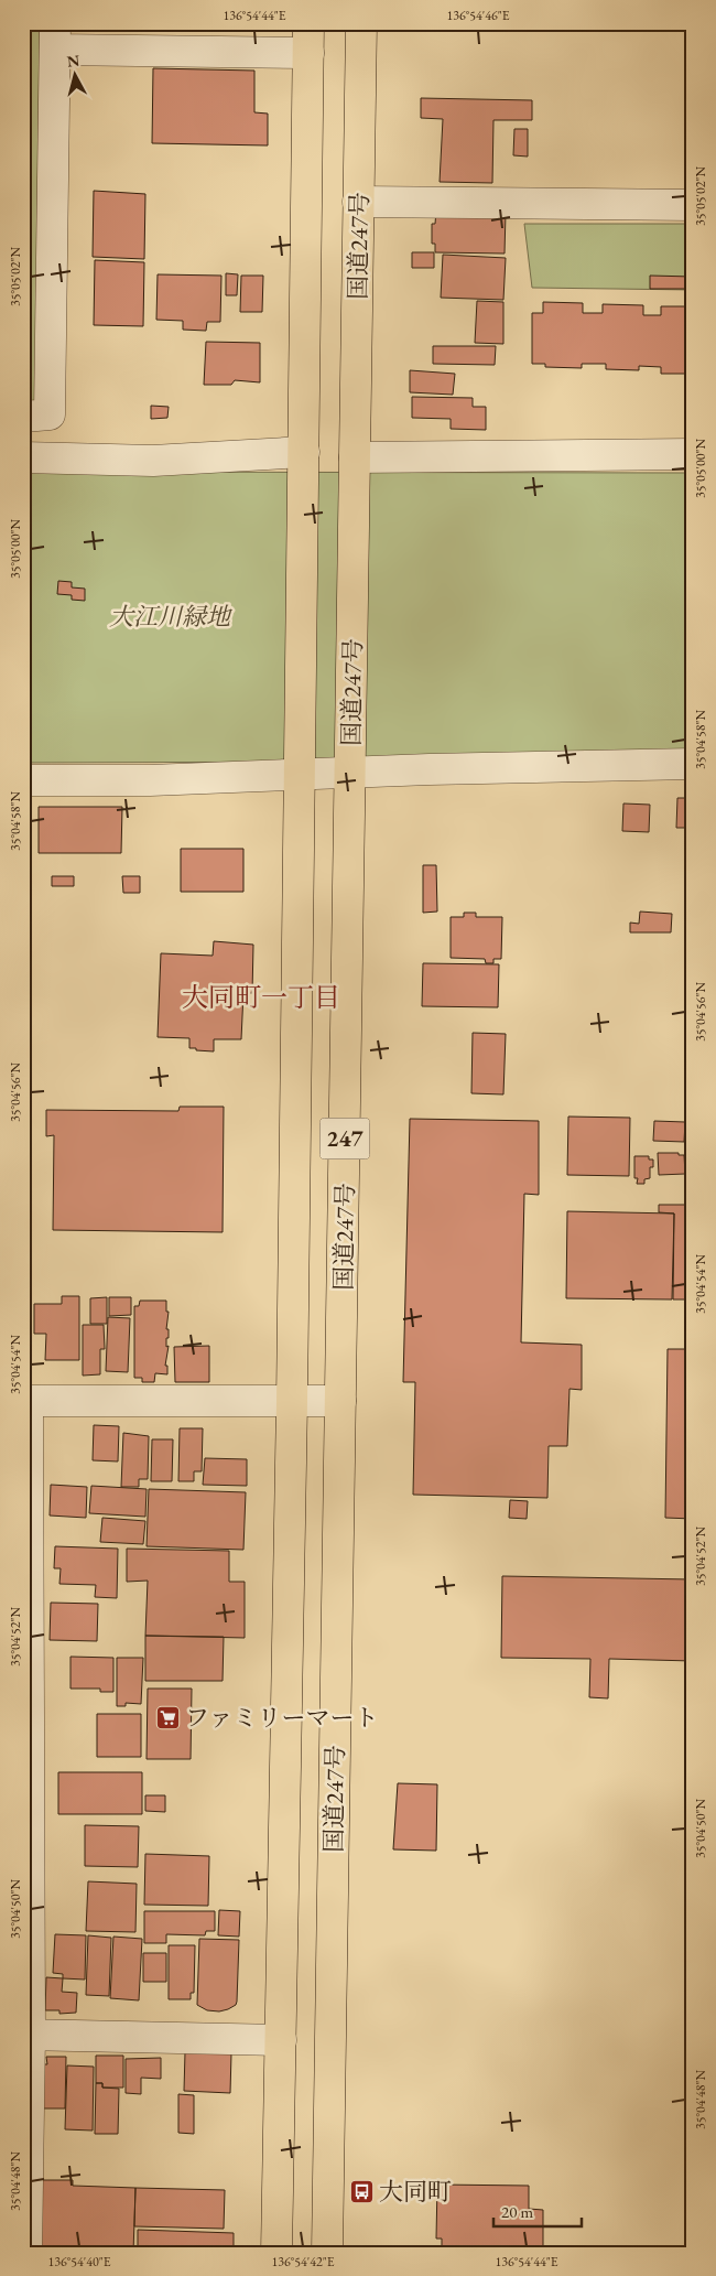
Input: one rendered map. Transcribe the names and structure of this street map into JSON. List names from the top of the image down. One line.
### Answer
{"streets":{"highway":["国道247号","247"]},"districts":["大同町一丁目"],"parks":["大江川緑地"],"places":{"supermarket":["ファミリーマート"],"bus stop":["大同町"]},"scale_bar":"20 m","north":"top","coordinates":["136°54'44\"E","136°54'46\"E","35°05'02\"N","35°05'00\"N","35°04'58\"N","35°04'56\"N","35°04'54\"N","35°04'52\"N","35°04'50\"N","35°04'48\"N","136°54'40\"E","136°54'42\"E"]}
